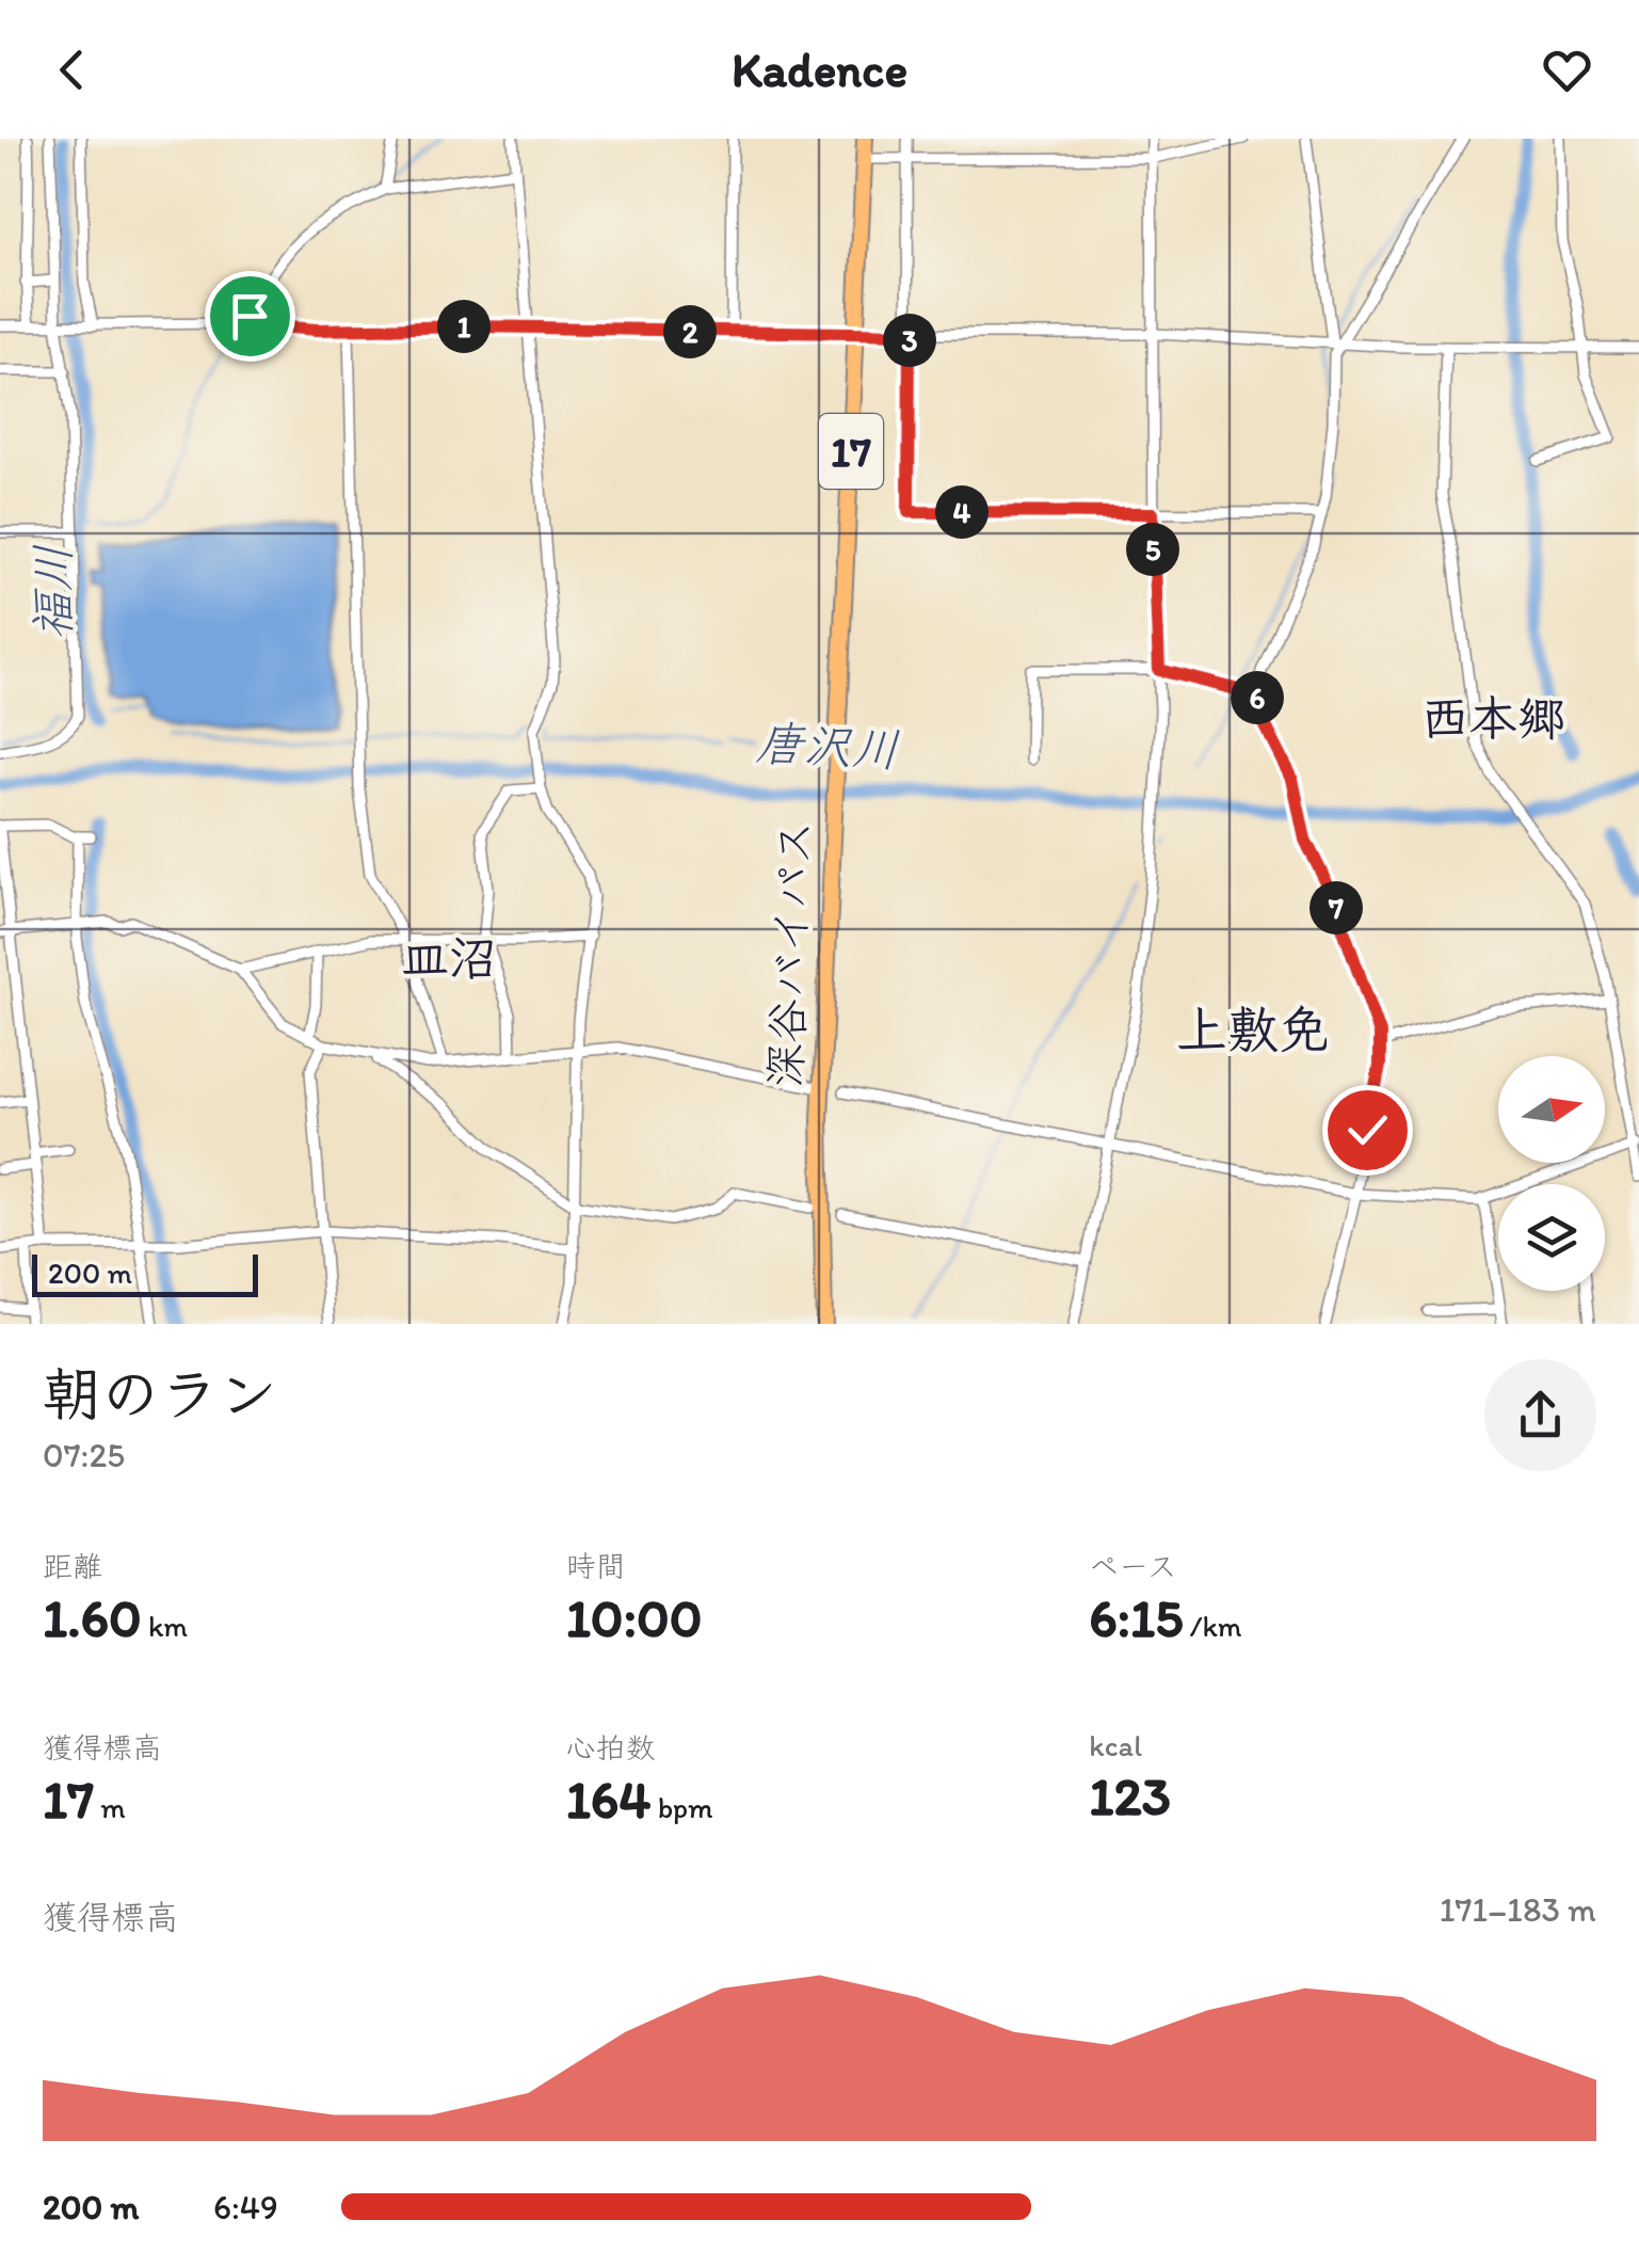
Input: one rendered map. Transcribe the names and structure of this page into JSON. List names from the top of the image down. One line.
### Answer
{"streets":{"highway":["17","深谷バイパス"]},"districts":["西本郷","皿沼","上敷免"],"water":["福川","唐沢川"],"scale_bar":"200 m","north":"right","page":{"header":"Kadence","pins":["1","2","3","4","5","6","7"],"scale":"200 m","heading":["朝のラン","07:25"],"stats":[["距離","1.60 km"],["時間","10:00"],["ペース","6:15 /km"],["獲得標高","17 m"],["心拍数","164 bpm"],["kcal","123"]],"chart":["獲得標高","171–183 m"],"list":[{"name":"200 m","note":"6:49"}]}}
